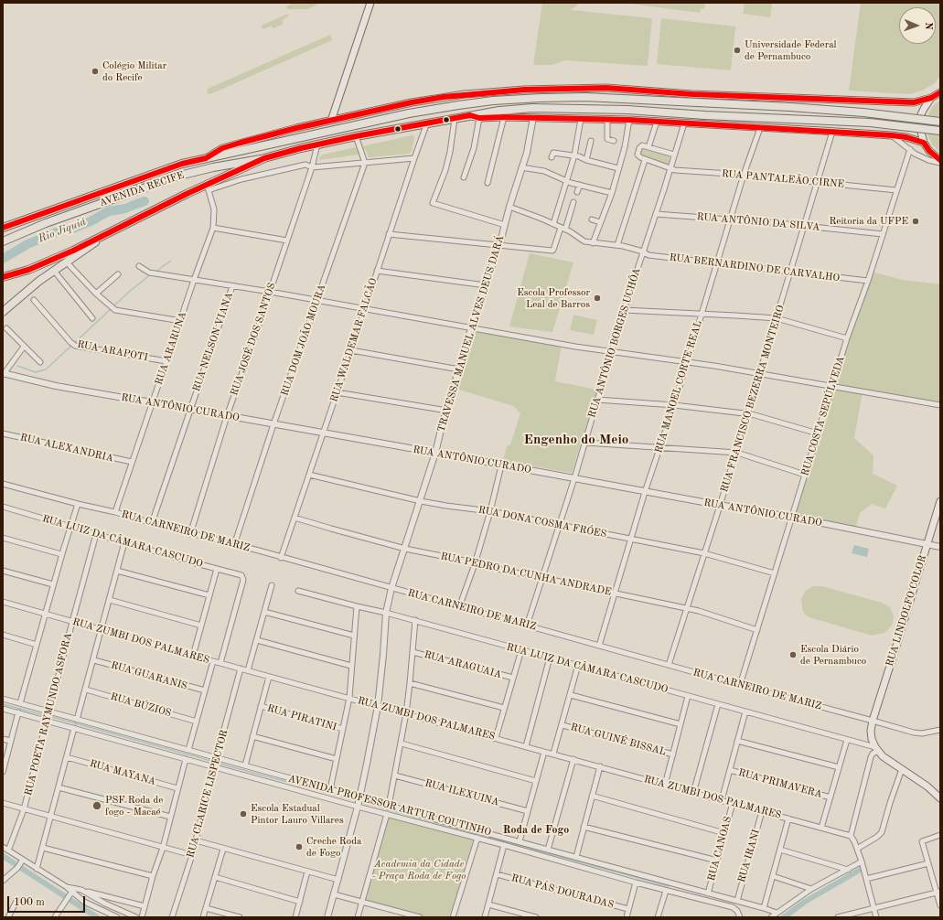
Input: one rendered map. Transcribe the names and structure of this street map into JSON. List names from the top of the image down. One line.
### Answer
{"streets":{"main road":["AVENIDA RECIFE","RUA LINDOLFO COLOR"],"street":["RUA PANTALEÃO CIRNE","RUA ANTÔNIO DA SILVA","RUA BERNARDINO DE CARVALHO","TRAVESSA MANUEL ALVES DEUS DARÁ","RUA JOSÉ DOS SANTOS","RUA DOM JOÃO MOURA","RUA WALDEMAR FALCÃO","RUA NELSON VIANA","RUA ANTÔNIO BORGES UCHÔA","RUA ARARUNA","RUA ARAPOTI","RUA MANOEL CORTE REAL","RUA FRANCISCO BEZERRA MONTEIRO","RUA ANTÔNIO CURADO","RUA COSTA SEPÚLVEDA","RUA ALEXANDRIA","RUA DONA COSMA FRÓES","RUA CARNEIRO DE MARIZ","RUA LUIZ DA CÂMARA CASCUDO","RUA PEDRO DA CUNHA ANDRADE","RUA ZUMBI DOS PALMARES","RUA ARAGUAIA","RUA GUARANIS","RUA BÚZIOS","RUA POETA RAYMUNDO ASFORA","RUA PIRATINI","RUA GUINÉ BISSAL","RUA MAYANA","RUA PRIMAVERA","RUA ILEXUINA","RUA CLARICE LISPECTOR","AVENIDA PROFESSOR ARTUR COUTINHO","RUA CANOAS","RUA IRANI","RUA PÁS DOURADAS"]},"crossings":[["RUA PANTALEÃO CIRNE","RUA ANTÔNIO BORGES UCHÔA"],["RUA PANTALEÃO CIRNE","RUA MANOEL CORTE REAL"],["RUA PANTALEÃO CIRNE","RUA FRANCISCO BEZERRA MONTEIRO"],["RUA PANTALEÃO CIRNE","RUA COSTA SEPÚLVEDA"],["RUA ANTÔNIO DA SILVA","RUA ANTÔNIO BORGES UCHÔA"],["RUA ANTÔNIO DA SILVA","RUA MANOEL CORTE REAL"],["RUA ANTÔNIO DA SILVA","RUA FRANCISCO BEZERRA MONTEIRO"],["RUA ANTÔNIO DA SILVA","RUA COSTA SEPÚLVEDA"],["RUA BERNARDINO DE CARVALHO","TRAVESSA MANUEL ALVES DEUS DARÁ"],["RUA BERNARDINO DE CARVALHO","RUA ANTÔNIO BORGES UCHÔA"],["RUA BERNARDINO DE CARVALHO","RUA MANOEL CORTE REAL"],["RUA BERNARDINO DE CARVALHO","RUA FRANCISCO BEZERRA MONTEIRO"],["RUA BERNARDINO DE CARVALHO","RUA COSTA SEPÚLVEDA"],["TRAVESSA MANUEL ALVES DEUS DARÁ","RUA ANTÔNIO CURADO"],["TRAVESSA MANUEL ALVES DEUS DARÁ","RUA DONA COSMA FRÓES"],["TRAVESSA MANUEL ALVES DEUS DARÁ","RUA CARNEIRO DE MARIZ"],["TRAVESSA MANUEL ALVES DEUS DARÁ","RUA LUIZ DA CÂMARA CASCUDO"],["TRAVESSA MANUEL ALVES DEUS DARÁ","RUA PEDRO DA CUNHA ANDRADE"],["TRAVESSA MANUEL ALVES DEUS DARÁ","RUA ZUMBI DOS PALMARES"],["TRAVESSA MANUEL ALVES DEUS DARÁ","AVENIDA PROFESSOR ARTUR COUTINHO"],["RUA JOSÉ DOS SANTOS","RUA ANTÔNIO CURADO"],["RUA JOSÉ DOS SANTOS","RUA CARNEIRO DE MARIZ"],["RUA DOM JOÃO MOURA","RUA ANTÔNIO CURADO"],["RUA DOM JOÃO MOURA","RUA CARNEIRO DE MARIZ"],["RUA WALDEMAR FALCÃO","RUA ANTÔNIO CURADO"],["RUA WALDEMAR FALCÃO","RUA DONA COSMA FRÓES"],["RUA WALDEMAR FALCÃO","RUA CARNEIRO DE MARIZ"],["RUA WALDEMAR FALCÃO","RUA PEDRO DA CUNHA ANDRADE"],["RUA NELSON VIANA","RUA ANTÔNIO CURADO"],["RUA NELSON VIANA","RUA CARNEIRO DE MARIZ"],["RUA ANTÔNIO BORGES UCHÔA","RUA ANTÔNIO CURADO"],["RUA ANTÔNIO BORGES UCHÔA","RUA DONA COSMA FRÓES"],["RUA ANTÔNIO BORGES UCHÔA","RUA CARNEIRO DE MARIZ"],["RUA ANTÔNIO BORGES UCHÔA","RUA PEDRO DA CUNHA ANDRADE"],["RUA ARARUNA","RUA ARAPOTI"],["RUA ARARUNA","RUA ANTÔNIO CURADO"],["RUA ARARUNA","RUA ALEXANDRIA"],["RUA ARARUNA","RUA CARNEIRO DE MARIZ"],["RUA MANOEL CORTE REAL","RUA ANTÔNIO CURADO"],["RUA MANOEL CORTE REAL","RUA DONA COSMA FRÓES"],["RUA MANOEL CORTE REAL","RUA CARNEIRO DE MARIZ"],["RUA MANOEL CORTE REAL","RUA PEDRO DA CUNHA ANDRADE"],["RUA FRANCISCO BEZERRA MONTEIRO","RUA ANTÔNIO CURADO"],["RUA FRANCISCO BEZERRA MONTEIRO","RUA DONA COSMA FRÓES"],["RUA FRANCISCO BEZERRA MONTEIRO","RUA CARNEIRO DE MARIZ"],["RUA FRANCISCO BEZERRA MONTEIRO","RUA PEDRO DA CUNHA ANDRADE"],["RUA ANTÔNIO CURADO","RUA COSTA SEPÚLVEDA"],["RUA ANTÔNIO CURADO","RUA LINDOLFO COLOR"],["RUA COSTA SEPÚLVEDA","RUA DONA COSMA FRÓES"],["RUA COSTA SEPÚLVEDA","RUA CARNEIRO DE MARIZ"],["RUA COSTA SEPÚLVEDA","RUA PEDRO DA CUNHA ANDRADE"],["RUA CARNEIRO DE MARIZ","RUA LINDOLFO COLOR"],["RUA LUIZ DA CÂMARA CASCUDO","RUA LINDOLFO COLOR"],["RUA LUIZ DA CÂMARA CASCUDO","RUA ZUMBI DOS PALMARES"],["RUA LUIZ DA CÂMARA CASCUDO","RUA POETA RAYMUNDO ASFORA"],["RUA ZUMBI DOS PALMARES","RUA POETA RAYMUNDO ASFORA"],["RUA ZUMBI DOS PALMARES","RUA CLARICE LISPECTOR"],["RUA ZUMBI DOS PALMARES","RUA CANOAS"],["RUA ZUMBI DOS PALMARES","RUA IRANI"],["RUA POETA RAYMUNDO ASFORA","AVENIDA PROFESSOR ARTUR COUTINHO"],["RUA CLARICE LISPECTOR","AVENIDA PROFESSOR ARTUR COUTINHO"],["AVENIDA PROFESSOR ARTUR COUTINHO","RUA CANOAS"],["AVENIDA PROFESSOR ARTUR COUTINHO","RUA IRANI"]],"districts":["Engenho do Meio","Roda de Fogo"],"water":["Rio Jiquiá"],"parks":["Academia da Cidade - Praça Roda de Fogo"],"places":["Universidade Federal de Pernambuco","Colégio Militar do Recife","Reitoria da UFPE","Escola Professor Leal de Barros","Escola Diário de Pernambuco","PSF Roda de fogo - Macaé","Escola Estadual Pintor Lauro Villares","Creche Roda de Fogo"],"scale_bar":"100 m","north":"right"}
